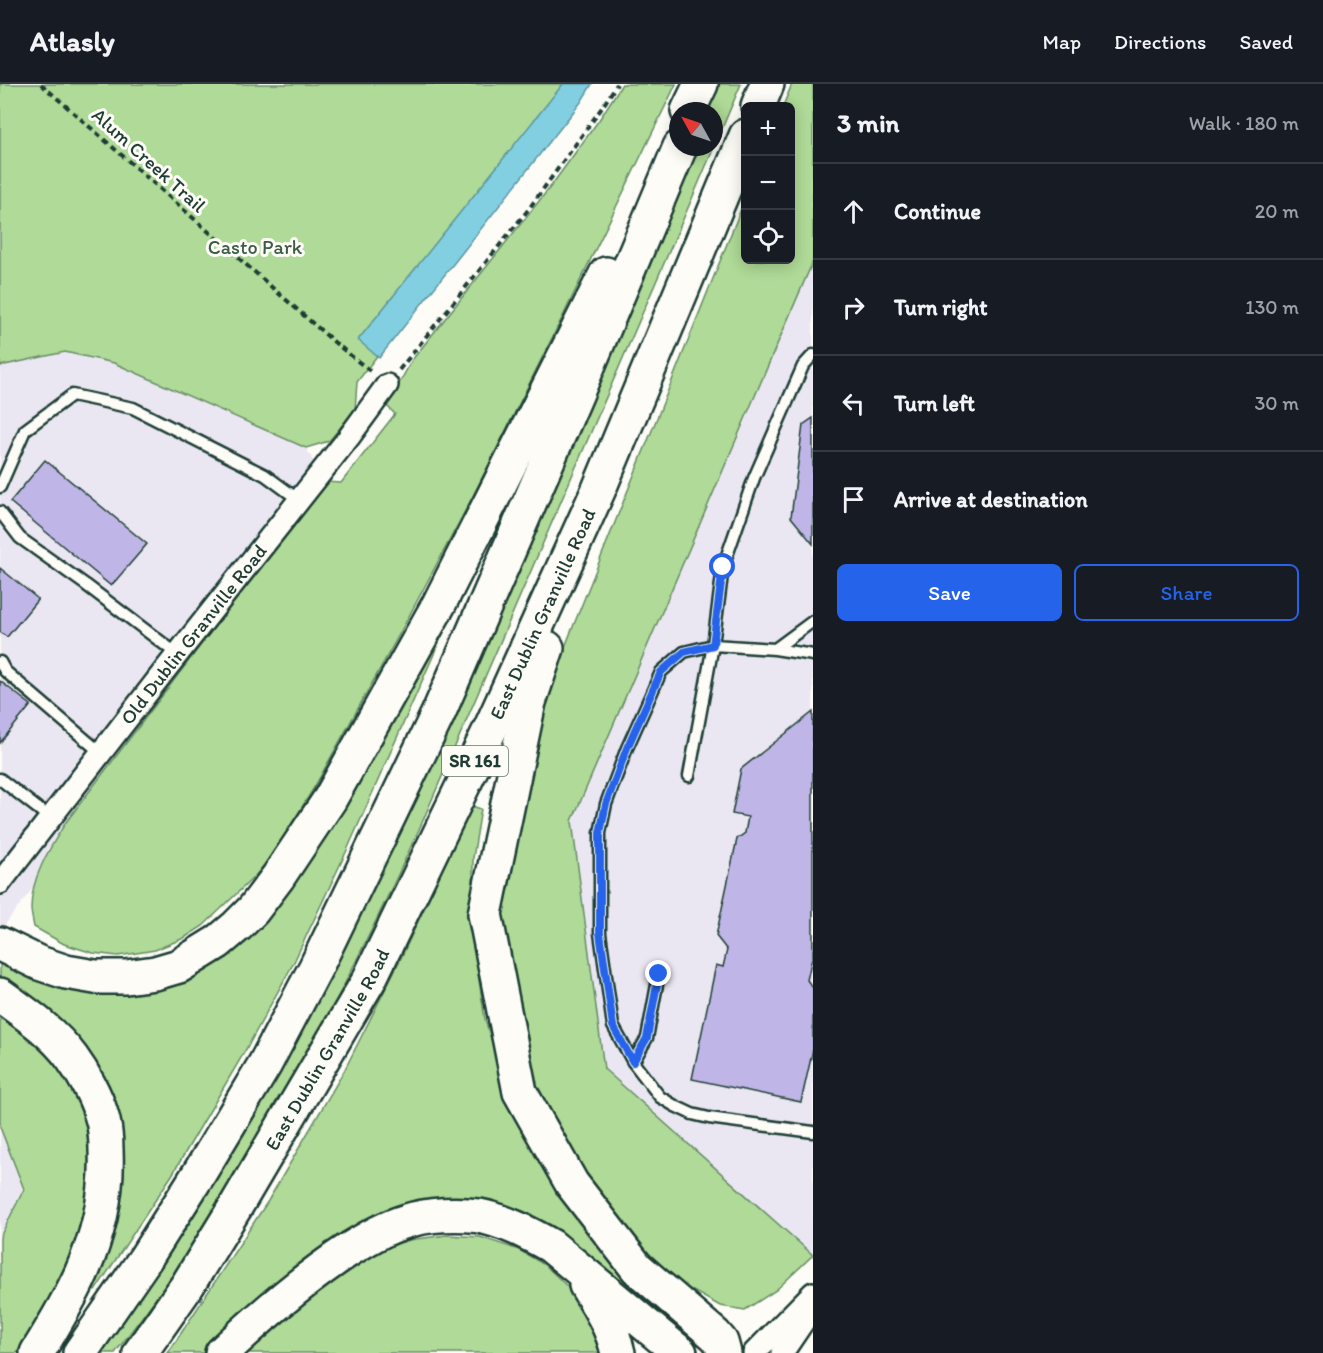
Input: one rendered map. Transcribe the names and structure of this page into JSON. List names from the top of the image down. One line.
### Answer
{"streets":{"main road":["East Dublin Granville Road","SR 161"],"street":["Old Dublin Granville Road"],"path":["Alum Creek Trail"]},"crossings":[["Alum Creek Trail","Old Dublin Granville Road"]],"parks":["Casto Park"],"north":"top left","page":{"header":"Atlasly","nav":["Map","Directions","Saved"],"heading":["3 min","Walk · 180 m"],"map_buttons":["+","−"],"list":[["Continue","20 m"],["Turn right","130 m"],["Turn left","30 m"],"Arrive at destination"],"buttons":["Save","Share"]}}
